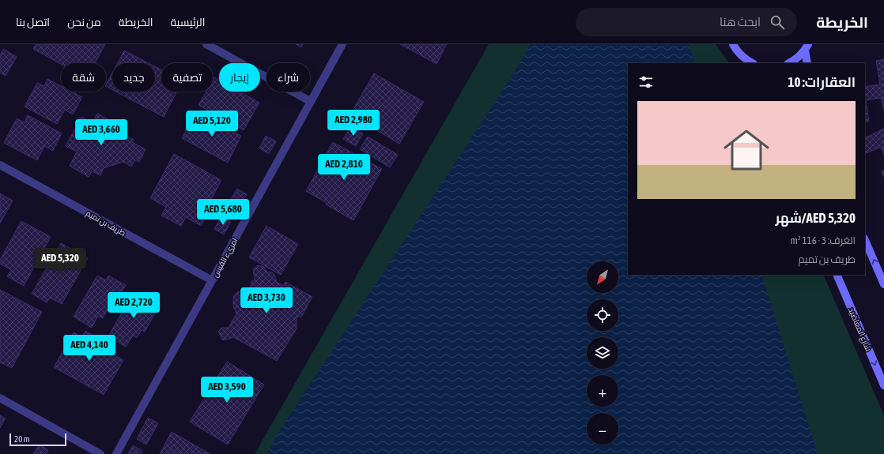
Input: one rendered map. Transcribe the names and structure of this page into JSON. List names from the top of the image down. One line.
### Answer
{"streets":{"street":["طريف بن تميم","امرىء القيس","شارع المعاضيد"]},"crossings":[["طريف بن تميم","امرىء القيس"]],"one_way":["شارع المعاضيد"],"scale_bar":"20 m","north":"bottom left","page":{"header":"الخريطة","search":"ابحث هنا","nav":["الرئيسية","الخريطة","من نحن","اتصل بنا"],"chip":["شراء","إيجار","تصفية","جديد","شقة"],"heading":"العقارات: 10","list":[{"name":"AED 5,320/شهر","note":"الغرف: 3 · 116 m² · طريف بن تميم"}],"price":["AED 2,980","AED 5,120","AED 3,660","AED 2,810","AED 5,680","AED 5,320","AED 3,730","AED 2,720","AED 4,140","AED 3,590"],"map_buttons":["+","−"],"scale":"20 m"}}
